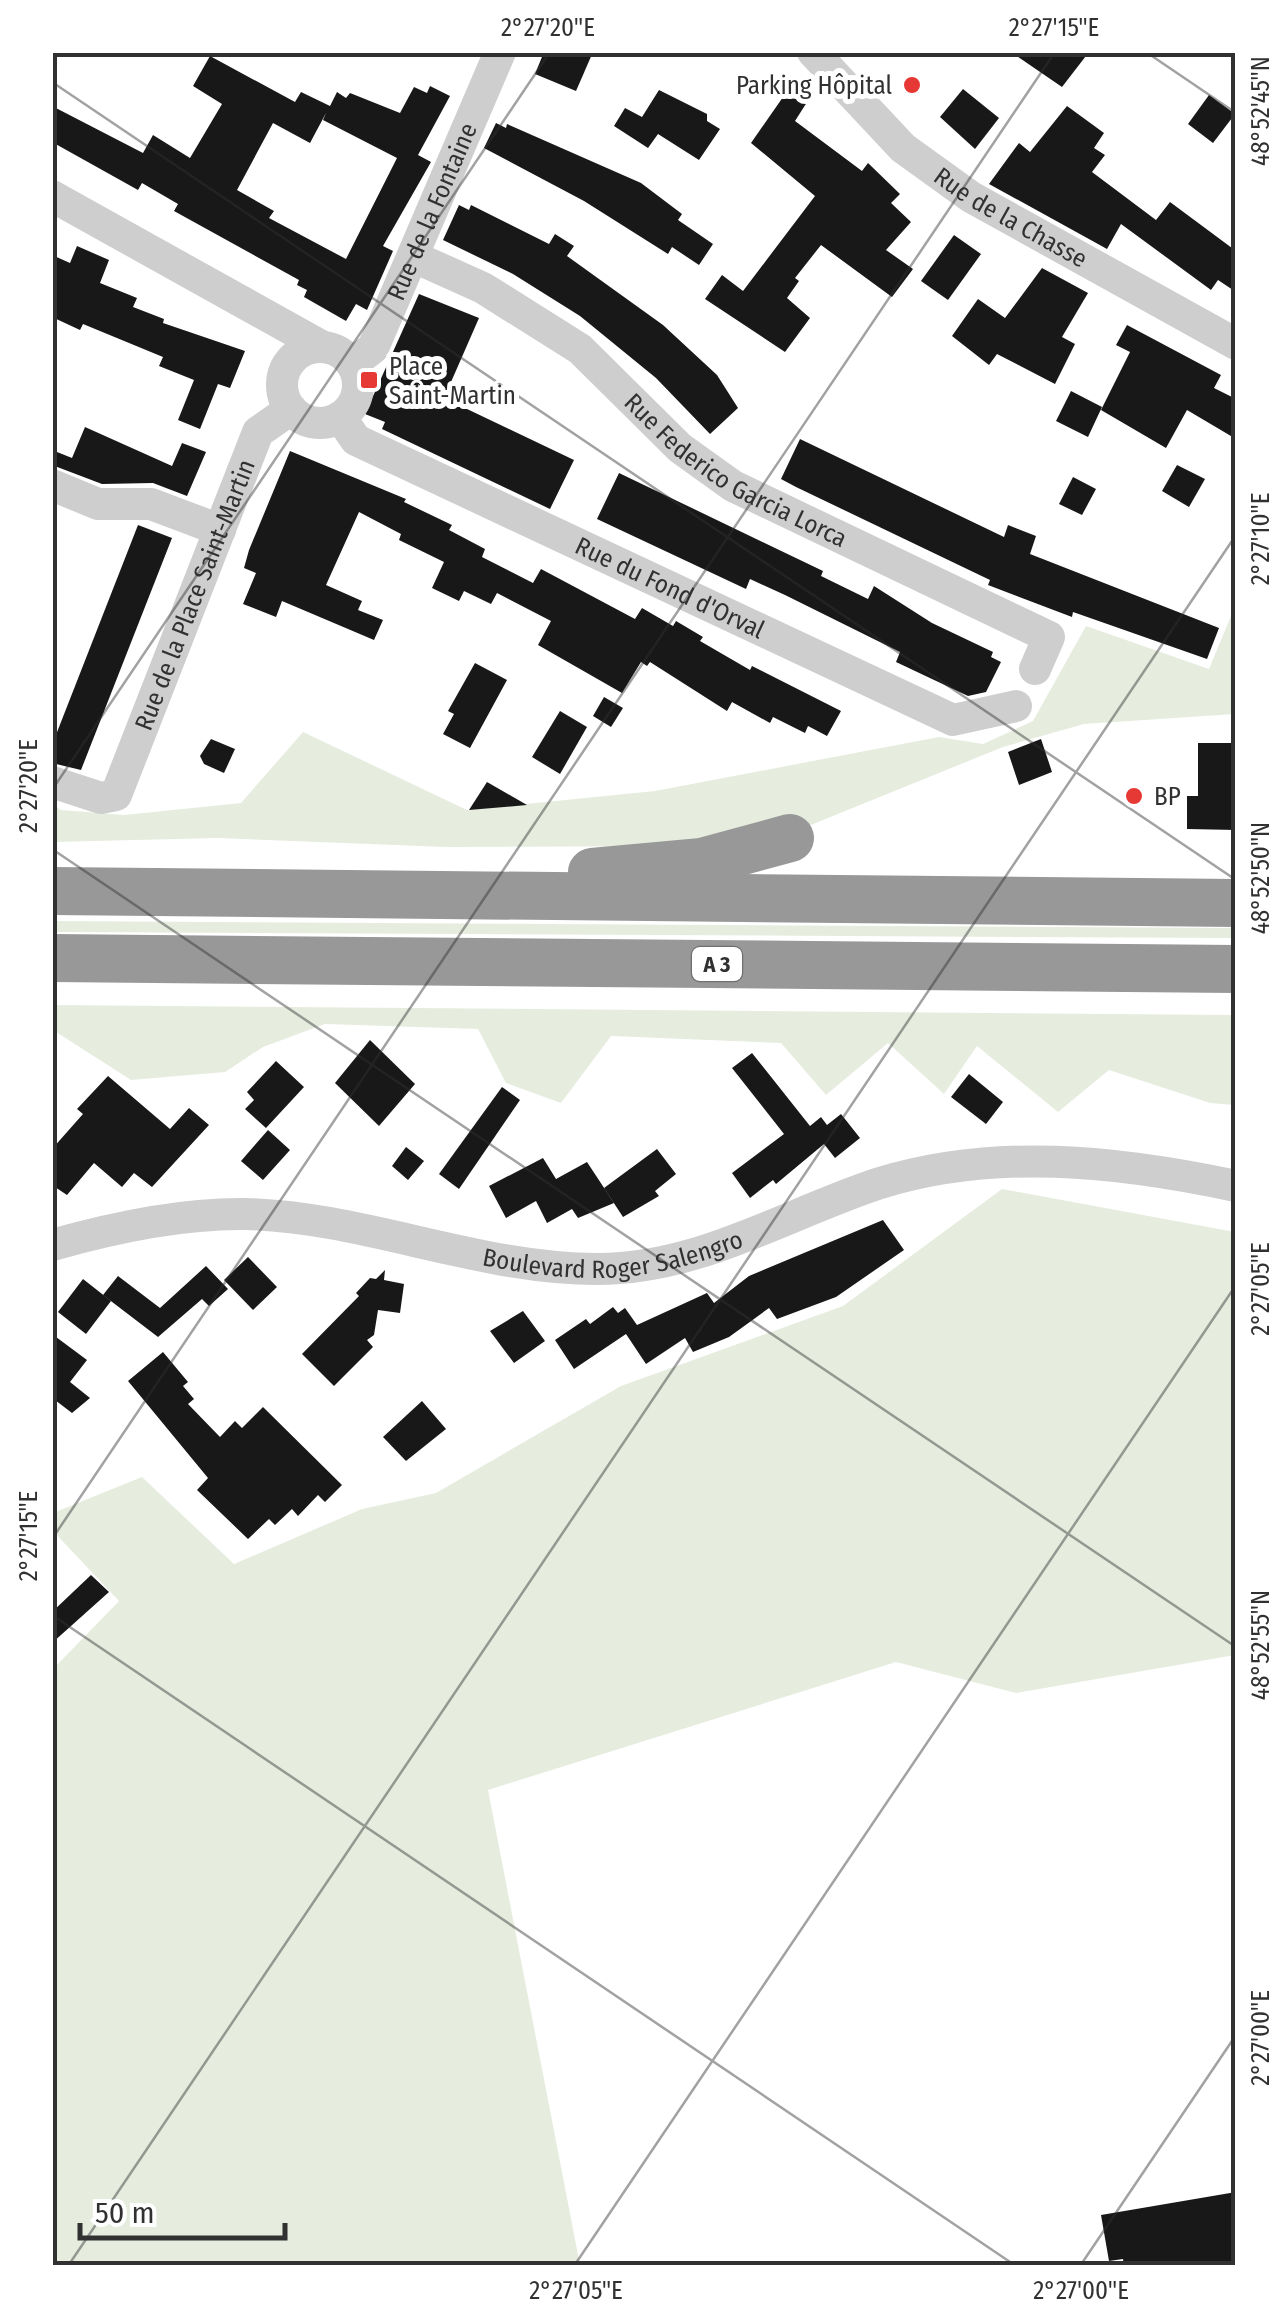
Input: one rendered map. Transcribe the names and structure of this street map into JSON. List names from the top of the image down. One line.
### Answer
{"streets":{"highway":["A 3"],"street":["Rue de la Fontaine","Rue de la Chasse","Rue Federico Garcia Lorca","Rue du Fond d'Orval","Rue de la Place Saint-Martin","Boulevard Roger Salengro"]},"crossings":[["Rue de la Fontaine","Rue Federico Garcia Lorca"],["Rue de la Fontaine","Rue du Fond d'Orval"],["Rue de la Fontaine","Rue de la Place Saint-Martin"],["Rue du Fond d'Orval","Rue de la Place Saint-Martin"]],"places":{"other":["Parking Hôpital","BP"],"transit":["Place Saint-Martin"]},"scale_bar":"50 m","coordinates":["2°27'20\"E","2°27'15\"E","48°52'45\"N","2°27'10\"E","48°52'50\"N","2°27'05\"E","48°52'55\"N","2°27'00\"E"]}
